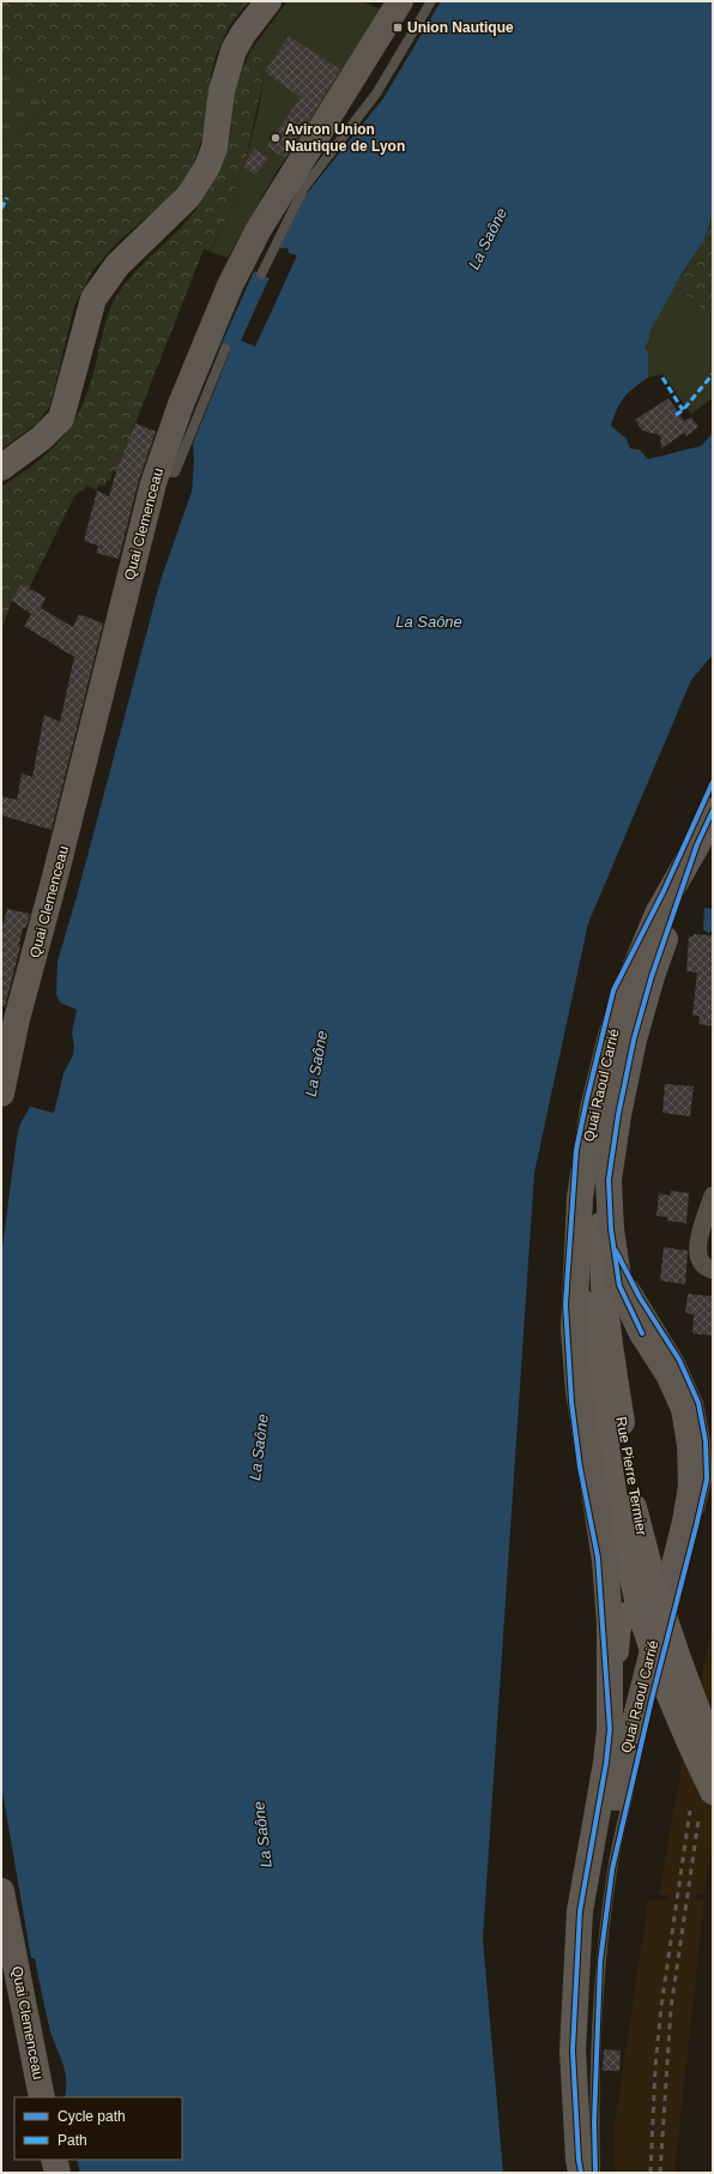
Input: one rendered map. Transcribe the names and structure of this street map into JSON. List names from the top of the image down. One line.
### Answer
{"streets":{"main road":["Quai Clemenceau","Quai Raoul Carrié"],"street":["Rue Pierre Termier"]},"crossings":[["Quai Raoul Carrié","Rue Pierre Termier"]],"water":["La Saône"],"places":{"transit":["Union Nautique"],"other":["Aviron Union Nautique de Lyon"]},"legend":["Cycle path","Path"]}
